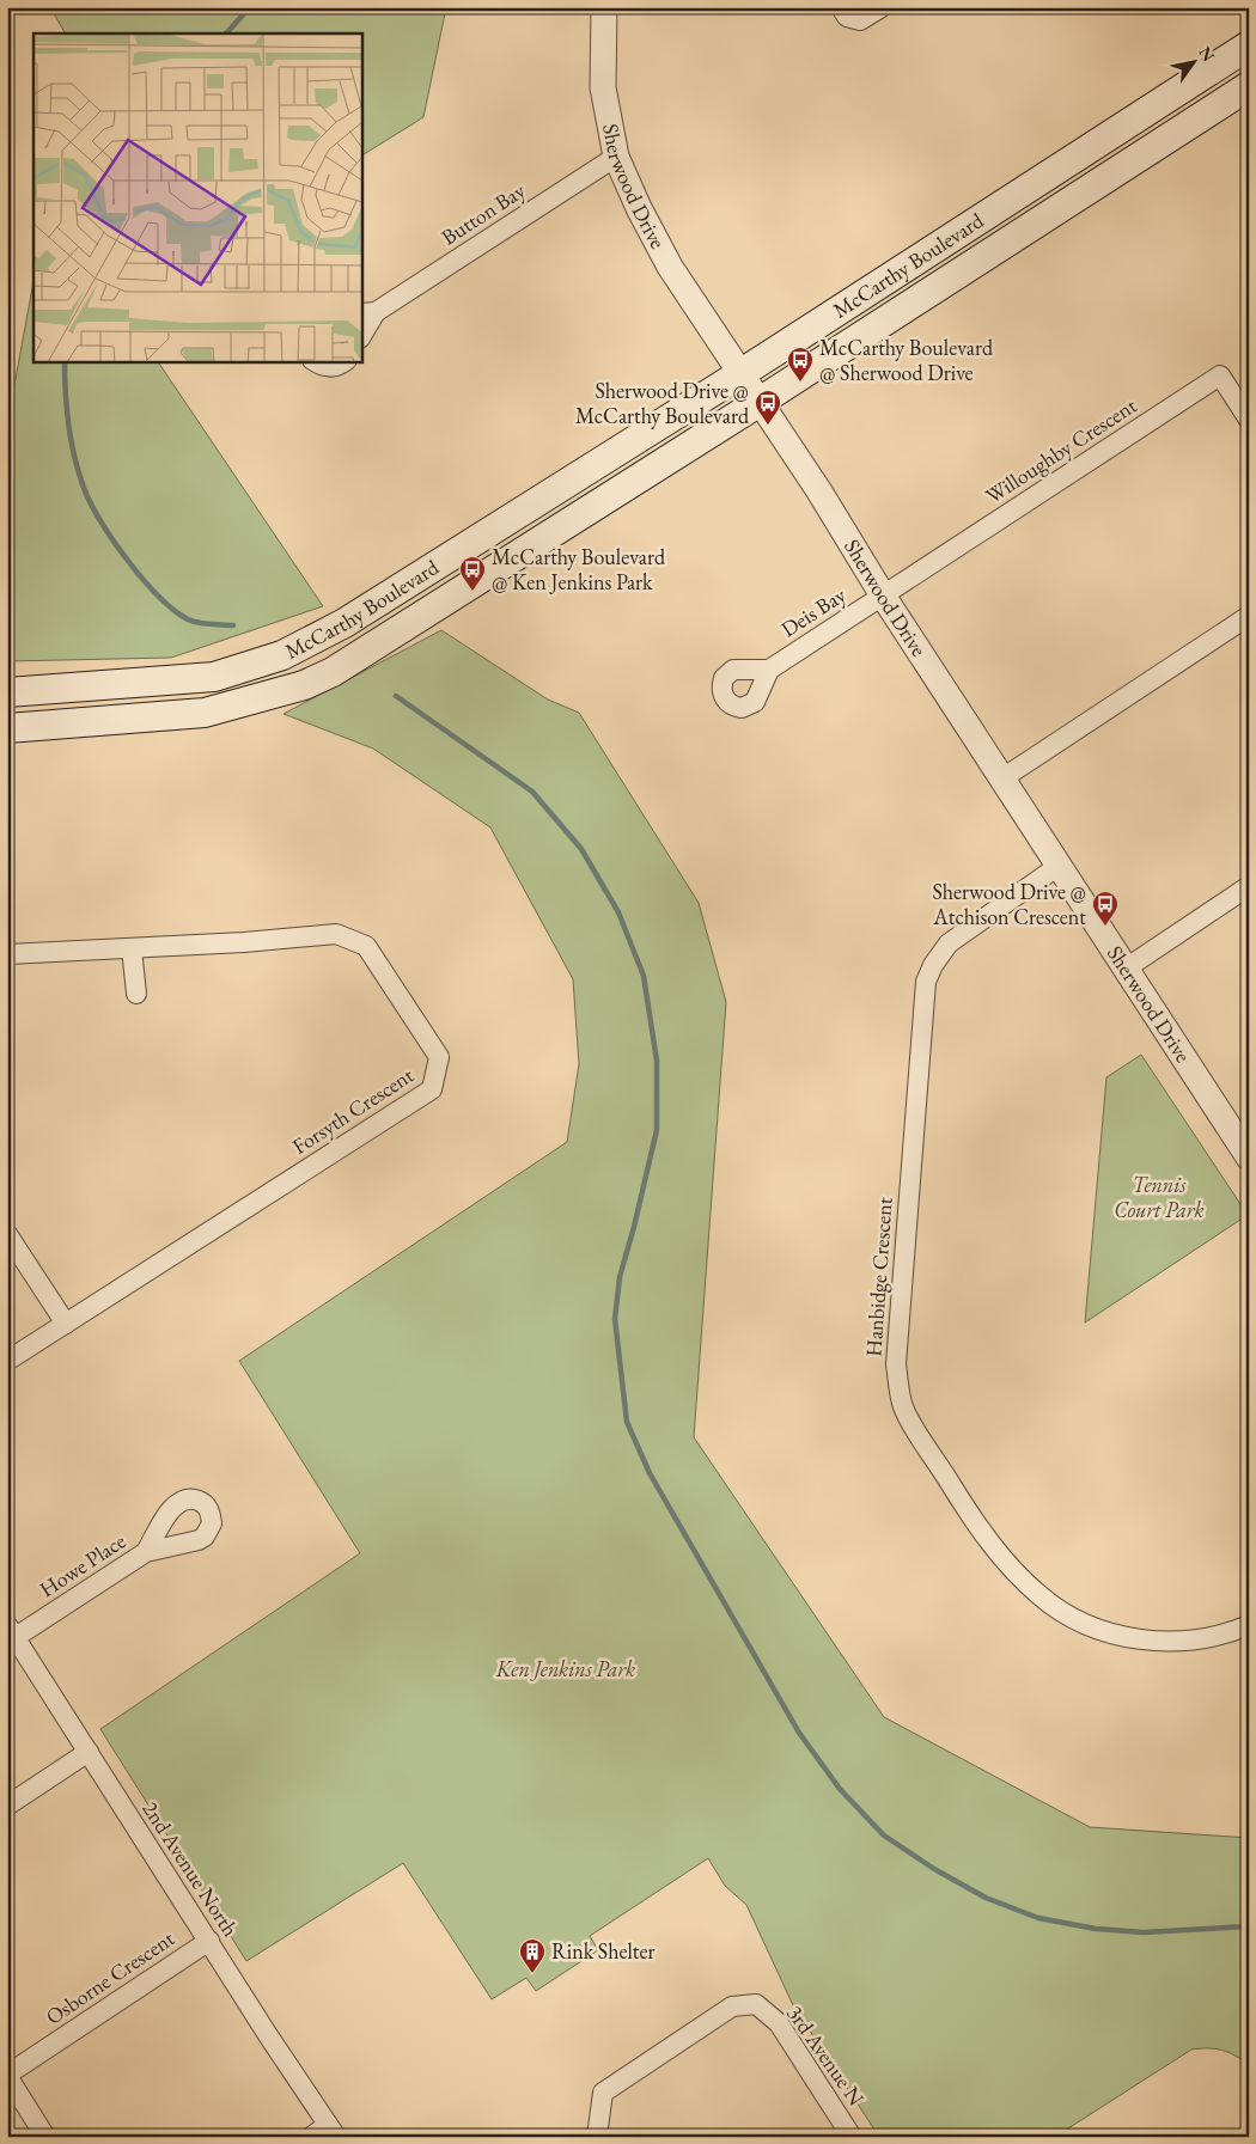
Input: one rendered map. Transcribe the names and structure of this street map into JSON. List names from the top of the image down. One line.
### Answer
{"streets":{"main road":["McCarthy Boulevard"],"street":["Sherwood Drive","Button Bay","Willoughby Crescent","Deis Bay","Forsyth Crescent","Hanbidge Crescent","Howe Place","2nd Avenue North","Osborne Crescent","3rd Avenue N"]},"crossings":[["Sherwood Drive","Button Bay"],["Sherwood Drive","McCarthy Boulevard"],["Sherwood Drive","Willoughby Crescent"],["Sherwood Drive","Deis Bay"],["Sherwood Drive","Hanbidge Crescent"],["Willoughby Crescent","Deis Bay"],["Howe Place","2nd Avenue North"],["2nd Avenue North","Osborne Crescent"]],"parks":["Tennis Court Park","Ken Jenkins Park"],"places":{"bus stop":["McCarthy Boulevard @ Sherwood Drive","Sherwood Drive @ McCarthy Boulevard","McCarthy Boulevard @ Ken Jenkins Park","Sherwood Drive @ Atchison Crescent"],"building":["Rink Shelter"]},"north":"top right"}
